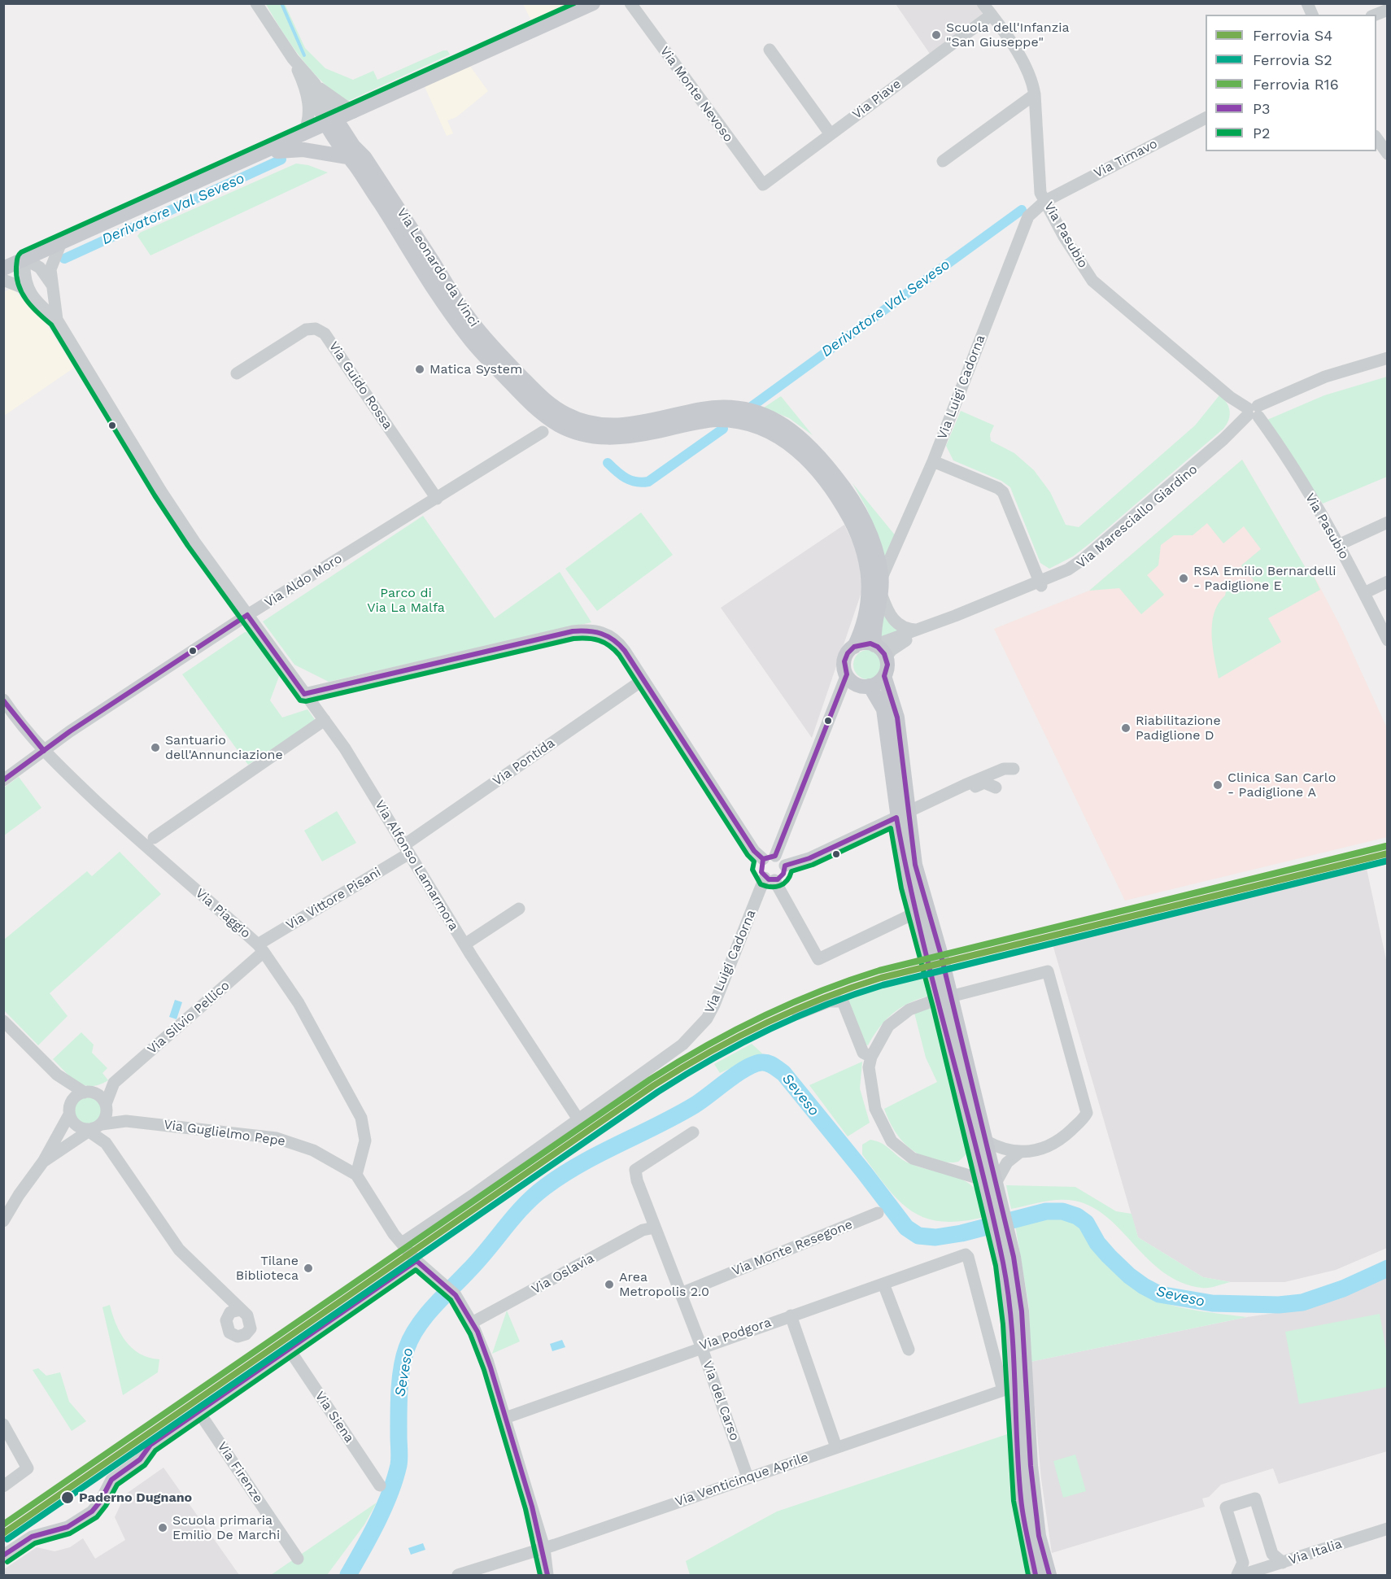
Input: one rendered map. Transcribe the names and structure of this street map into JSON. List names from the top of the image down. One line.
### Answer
{"streets":{"main road":["Via Leonardo da Vinci"],"street":["Via Monte Nevoso","Via Piave","Via Timavo","Via Pasubio","Via Guido Rossa","Via Luigi Cadorna","Via Maresciallo Giardino","Via Aldo Moro","Via Pontida","Via Alfonso Lamarmora","Via Vittore Pisani","Via Piaggio","Via Silvio Pellico","Via Guglielmo Pepe","Via Monte Resegone","Via Oslavia","Via Podgora","Via del Carso","Via Siena","Via Firenze","Via Venticinque Aprile","Via Italia"]},"crossings":[["Via Monte Nevoso","Via Piave"],["Via Piave","Via Pasubio"],["Via Timavo","Via Pasubio"],["Via Timavo","Via Luigi Cadorna"],["Via Pasubio","Via Luigi Cadorna"],["Via Pasubio","Via Maresciallo Giardino"],["Via Leonardo da Vinci","Via Luigi Cadorna"],["Via Leonardo da Vinci","Via Maresciallo Giardino"],["Via Guido Rossa","Via Aldo Moro"],["Via Luigi Cadorna","Via Alfonso Lamarmora"],["Via Luigi Cadorna","Via Guglielmo Pepe"],["Via Aldo Moro","Via Alfonso Lamarmora"],["Via Aldo Moro","Via Piaggio"],["Via Pontida","Via Alfonso Lamarmora"],["Via Pontida","Via Vittore Pisani"],["Via Alfonso Lamarmora","Via Vittore Pisani"],["Via Vittore Pisani","Via Piaggio"],["Via Vittore Pisani","Via Silvio Pellico"],["Via Piaggio","Via Silvio Pellico"],["Via Piaggio","Via Guglielmo Pepe"],["Via Silvio Pellico","Via Guglielmo Pepe"],["Via Guglielmo Pepe","Via Oslavia"],["Via Guglielmo Pepe","Via Podgora"],["Via Guglielmo Pepe","Via Venticinque Aprile"],["Via Monte Resegone","Via del Carso"],["Via Oslavia","Via del Carso"],["Via Podgora","Via del Carso"],["Via Podgora","Via Venticinque Aprile"],["Via del Carso","Via Venticinque Aprile"]],"water":["Derivatore Val Seveso","Seveso"],"parks":["Parco di Via La Malfa"],"places":["Scuola dell'Infanzia \"San Giuseppe\"","Matica System","RSA Emilio Bernardelli - Padiglione E","Riabilitazione Padiglione D","Santuario dell'Annunciazione","Clinica San Carlo - Padiglione A","Tilane Biblioteca","Area Metropolis 2.0","Paderno Dugnano","Scuola primaria Emilio De Marchi"],"lines":["transit line P2","transit line P3","rail line R16","rail line S4","rail line S2"],"legend":["Ferrovia S4","Ferrovia S2","Ferrovia R16","P3","P2"]}
